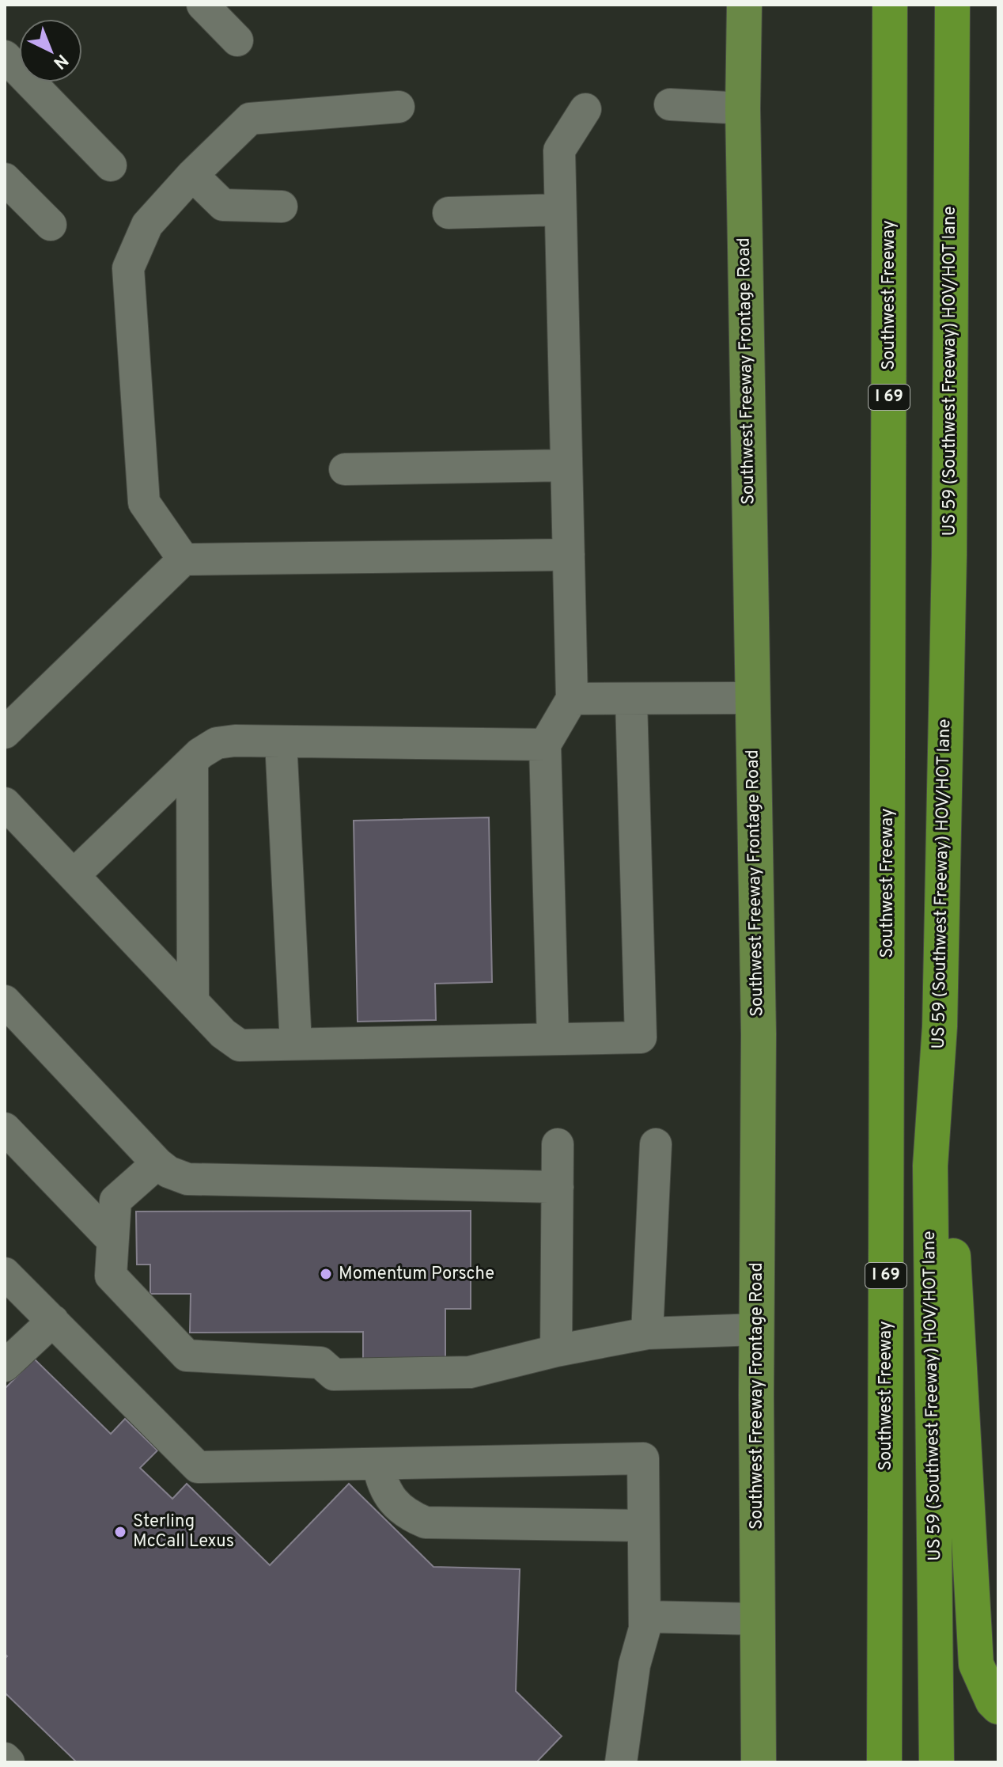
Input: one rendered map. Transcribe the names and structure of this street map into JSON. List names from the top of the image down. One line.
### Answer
{"streets":{"highway":["Southwest Freeway","US 59 (Southwest Freeway) HOV/HOT lane","I 69"],"main road":["Southwest Freeway Frontage Road"]},"places":["Momentum Porsche","Sterling McCall Lexus"],"north":"bottom right"}
